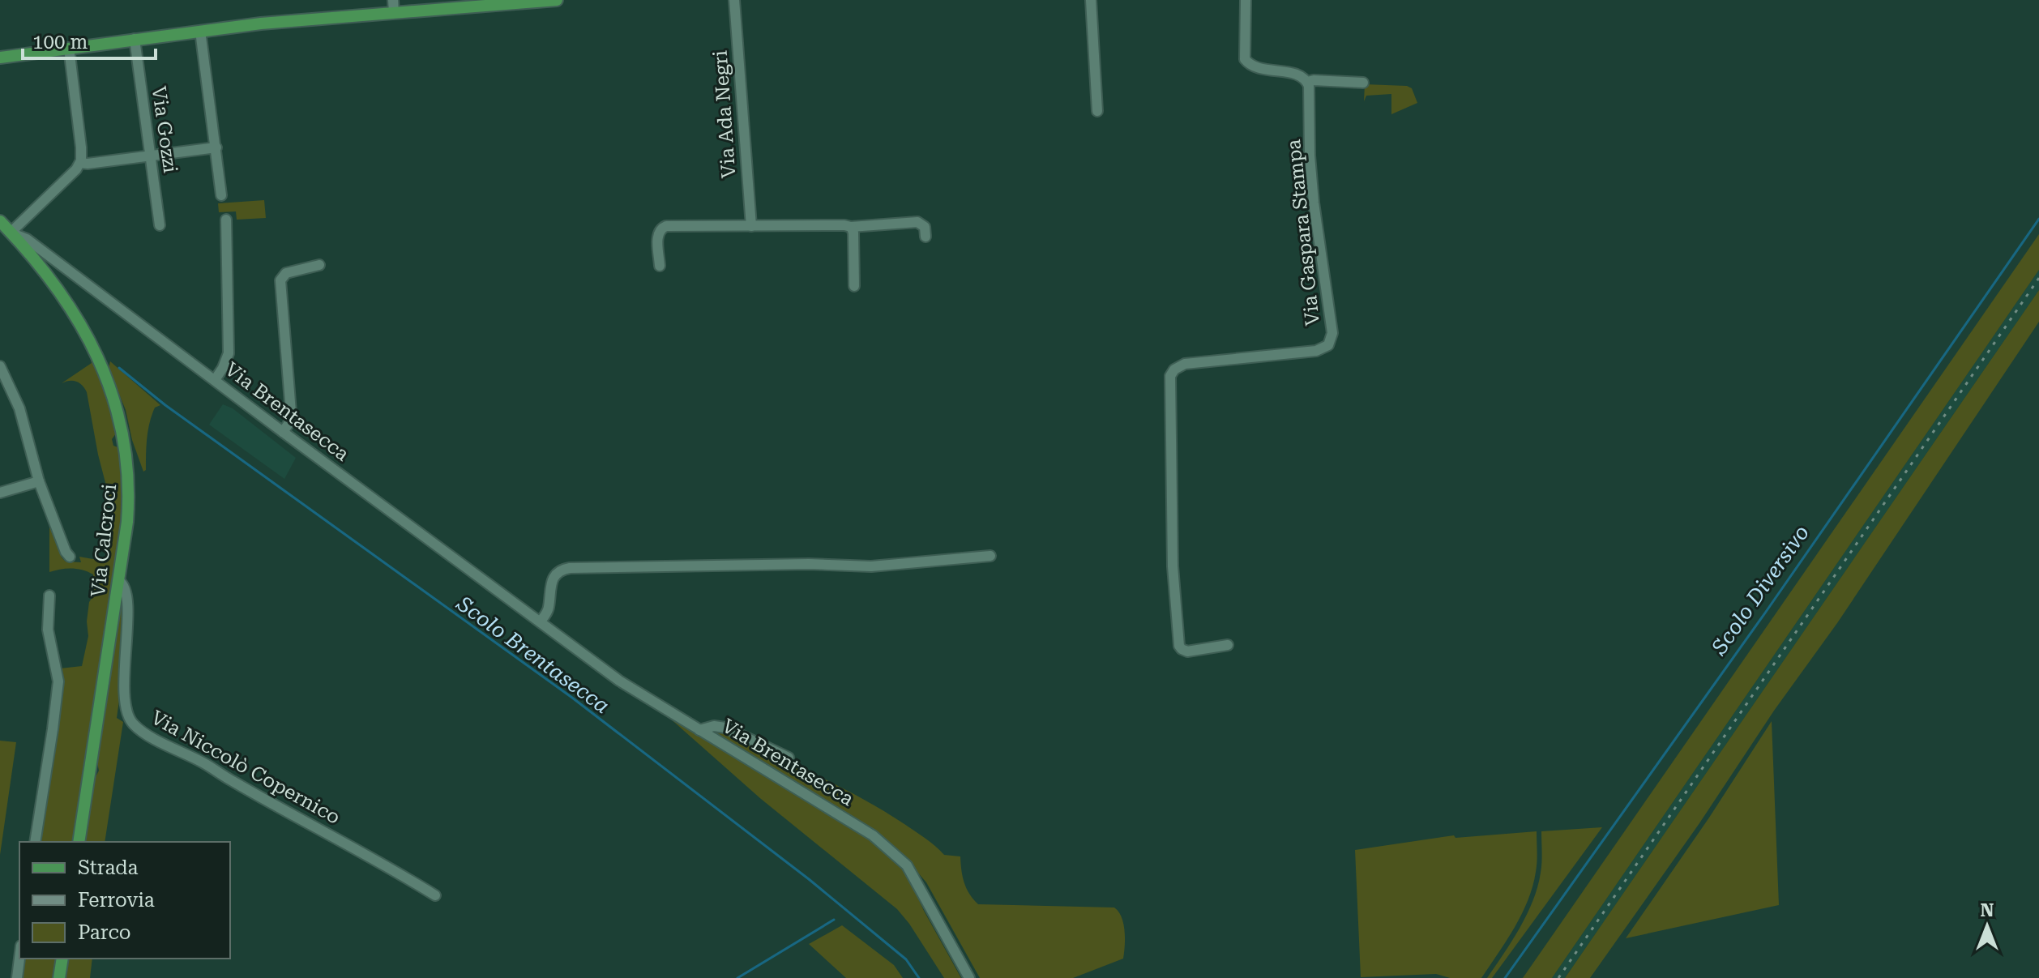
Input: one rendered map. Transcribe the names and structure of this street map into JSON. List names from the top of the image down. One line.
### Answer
{"streets":{"main road":["Via Calcroci"],"street":["Via Ada Negri","Via Gozzi","Via Gaspara Stampa","Via Brentasecca","Via Niccolò Copernico"]},"crossings":[["Via Brentasecca","Via Calcroci"],["Via Calcroci","Via Niccolò Copernico"]],"water":["Scolo Diversivo","Scolo Brentasecca"],"legend":["Strada","Ferrovia","Parco"],"scale_bar":"100 m","north":"top"}
